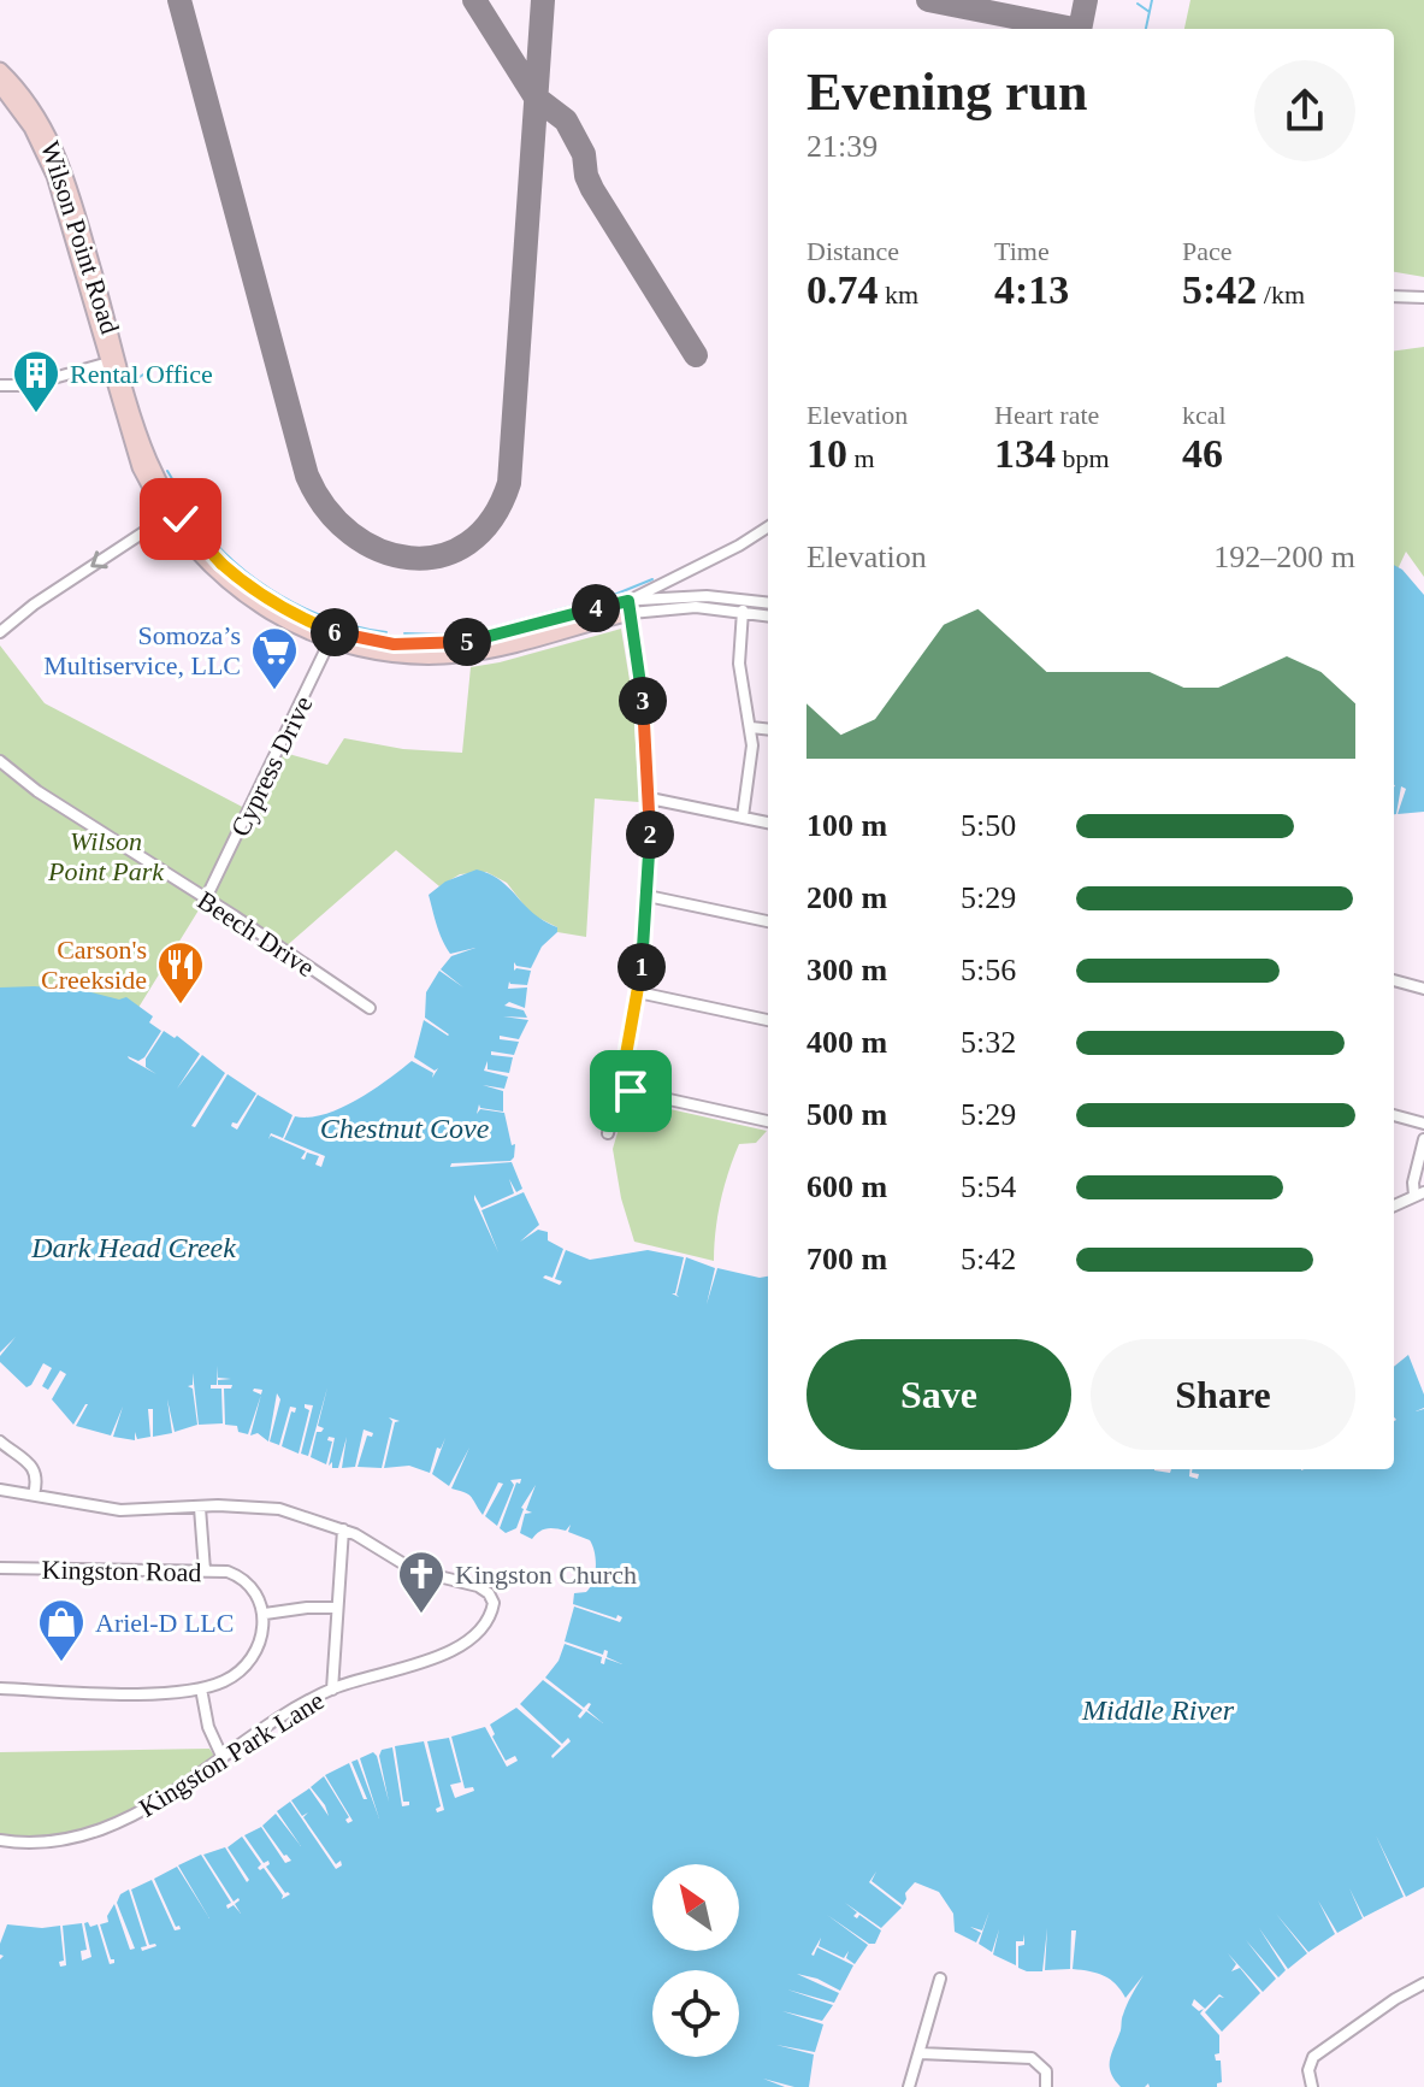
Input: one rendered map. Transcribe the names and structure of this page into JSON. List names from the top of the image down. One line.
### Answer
{"streets":{"street":["Wilson Point Road","Cypress Drive","Beech Drive","Kingston Road","Kingston Park Lane"]},"crossings":[["Wilson Point Road","Cypress Drive"],["Cypress Drive","Beech Drive"]],"water":["Chestnut Cove","Dark Head Creek","Middle River"],"parks":["Wilson Point Park"],"places":{"building":["Rental Office"],"supermarket":["Somoza’s Multiservice, LLC"],"restaurant":["Carson's Creekside"],"church":["Kingston Church"],"shop":["Ariel-D LLC"]},"north":"top left","page":{"heading":["Evening run","21:39"],"stats":[["Distance","0.74 km"],["Time","4:13"],["Pace","5:42 /km"],["Elevation","10 m"],["Heart rate","134 bpm"],["kcal","46"]],"chart":["Elevation","192–200 m"],"pins":["4","6","5","3","2","1"],"list":[{"name":"100 m","note":"5:50"},{"name":"200 m","note":"5:29"},{"name":"300 m","note":"5:56"},{"name":"400 m","note":"5:32"},{"name":"500 m","note":"5:29"},{"name":"600 m","note":"5:54"},{"name":"700 m","note":"5:42"}],"buttons":["Save","Share"]}}
